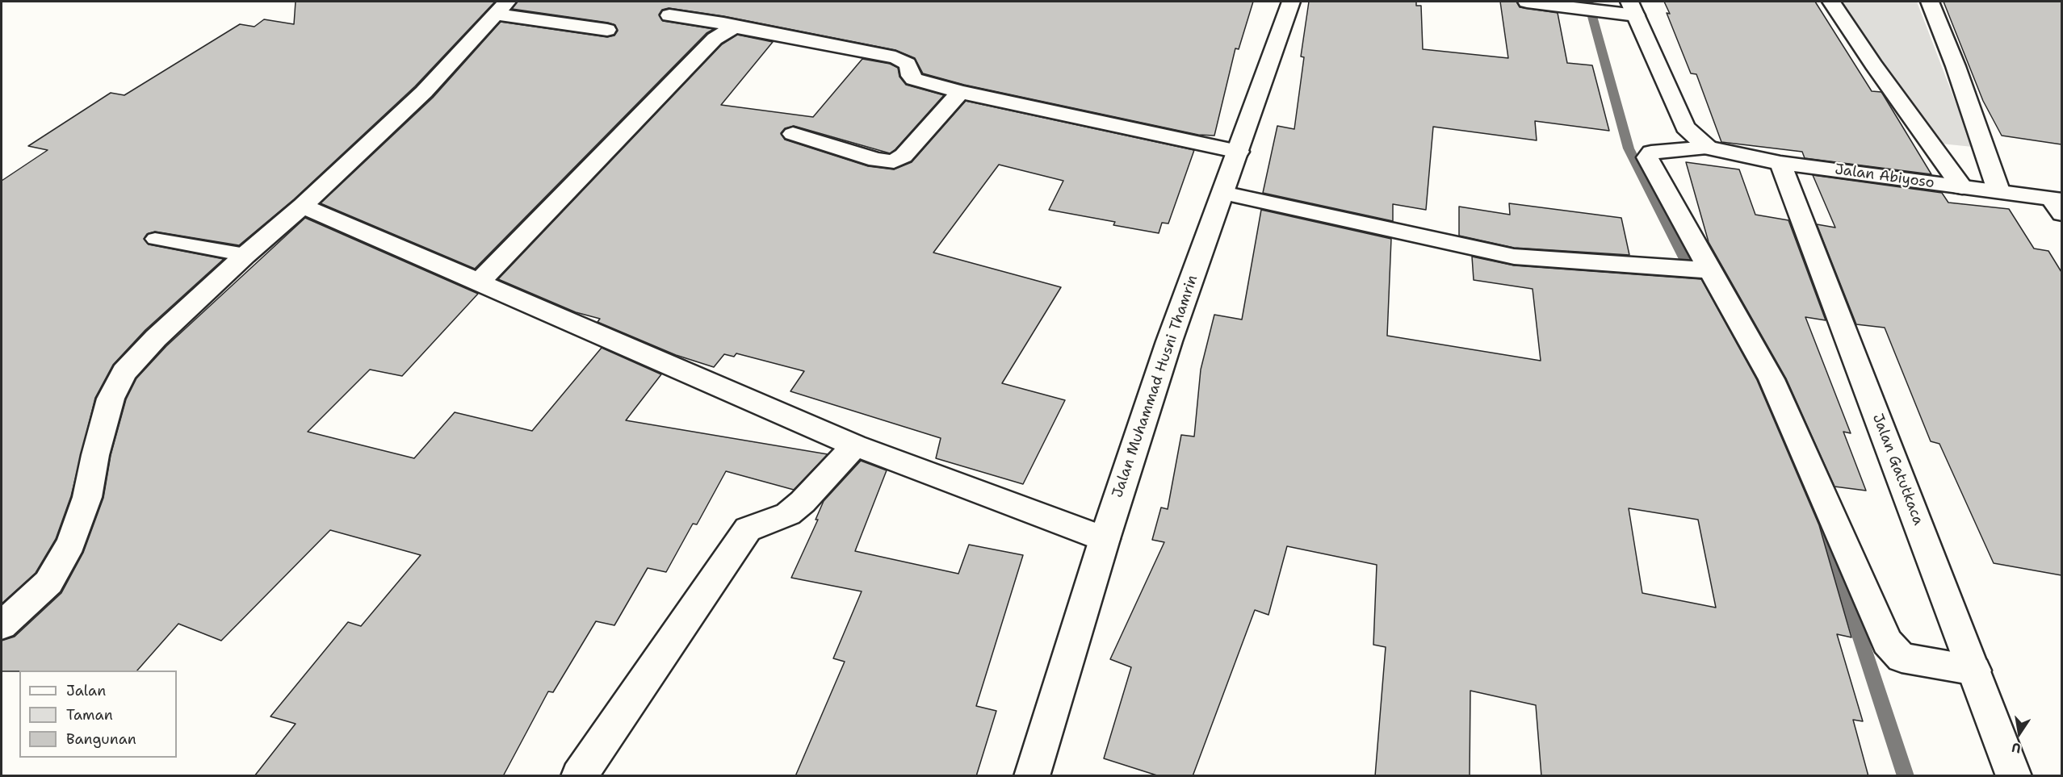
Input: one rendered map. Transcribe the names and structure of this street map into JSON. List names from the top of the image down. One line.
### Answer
{"streets":{"main road":["Jalan Abiyoso","Jalan Muhammad Husni Thamrin","Jalan Gatutkaca"]},"crossings":[["Jalan Abiyoso","Jalan Gatutkaca"]],"legend":["Jalan","Taman","Bangunan"],"north":"bottom"}
